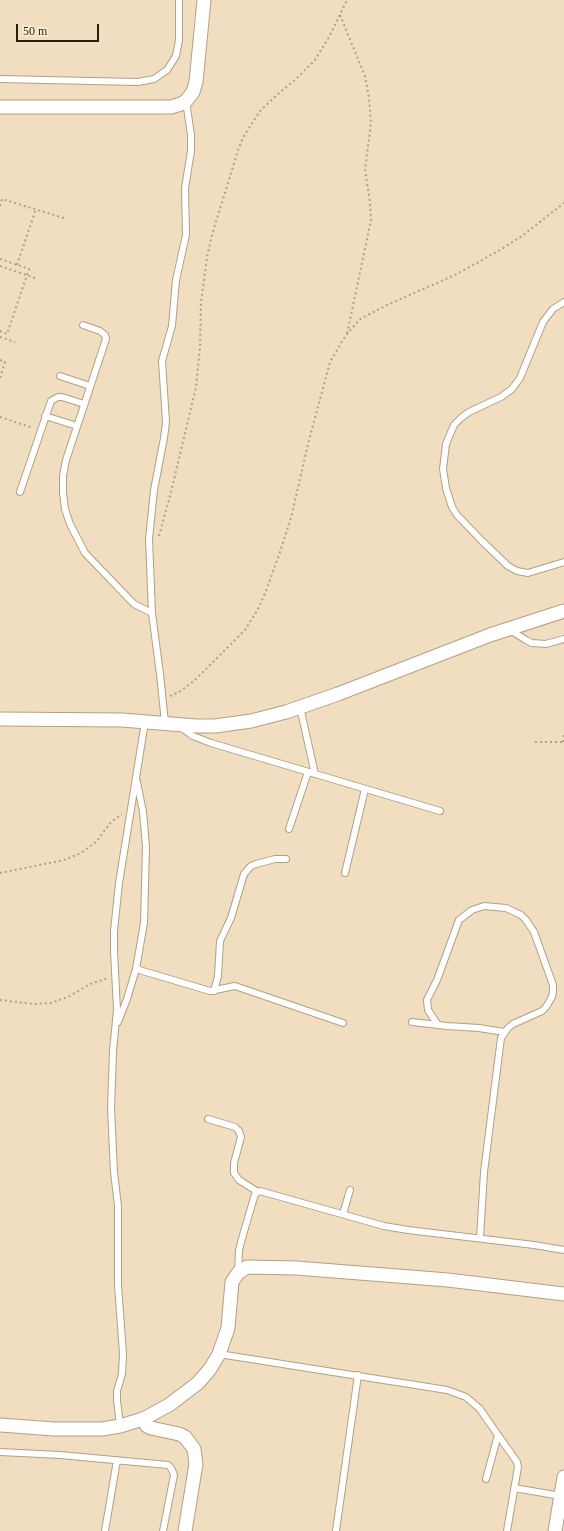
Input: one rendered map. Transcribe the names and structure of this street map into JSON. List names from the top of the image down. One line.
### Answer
{"scale_bar":"50 m"}
